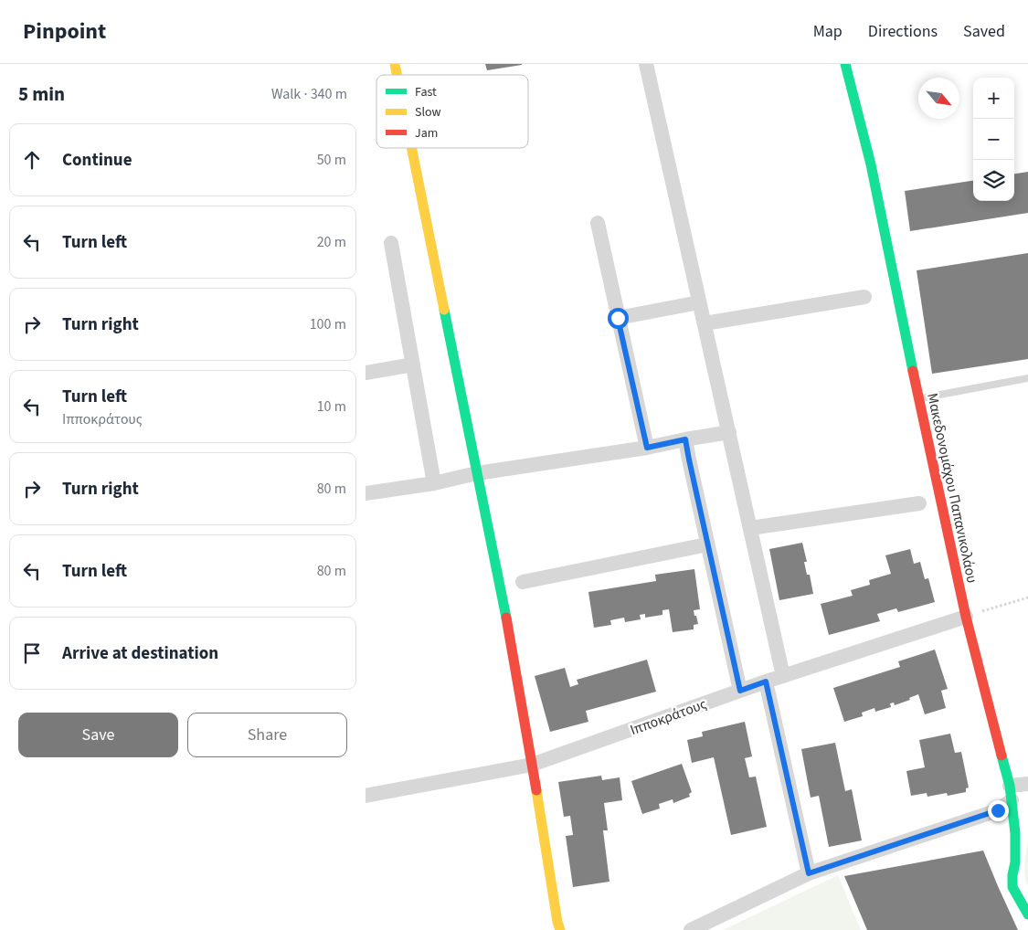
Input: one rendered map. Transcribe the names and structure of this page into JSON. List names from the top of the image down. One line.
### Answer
{"streets":{"street":["Μακεδονομάχου Παπανικολάου","Ιπποκράτους"]},"crossings":[["Μακεδονομάχου Παπανικολάου","Ιπποκράτους"]],"legend":["Fast","Slow","Jam"],"north":"bottom right","page":{"header":"Pinpoint","nav":["Map","Directions","Saved"],"heading":["5 min","Walk · 340 m"],"map_buttons":["+","−"],"list":[["Continue","50 m"],["Turn left","20 m"],["Turn right","100 m"],["Turn left","Ιπποκράτους","10 m"],["Turn right","80 m"],["Turn left","80 m"],"Arrive at destination"],"buttons":["Save","Share"]}}
